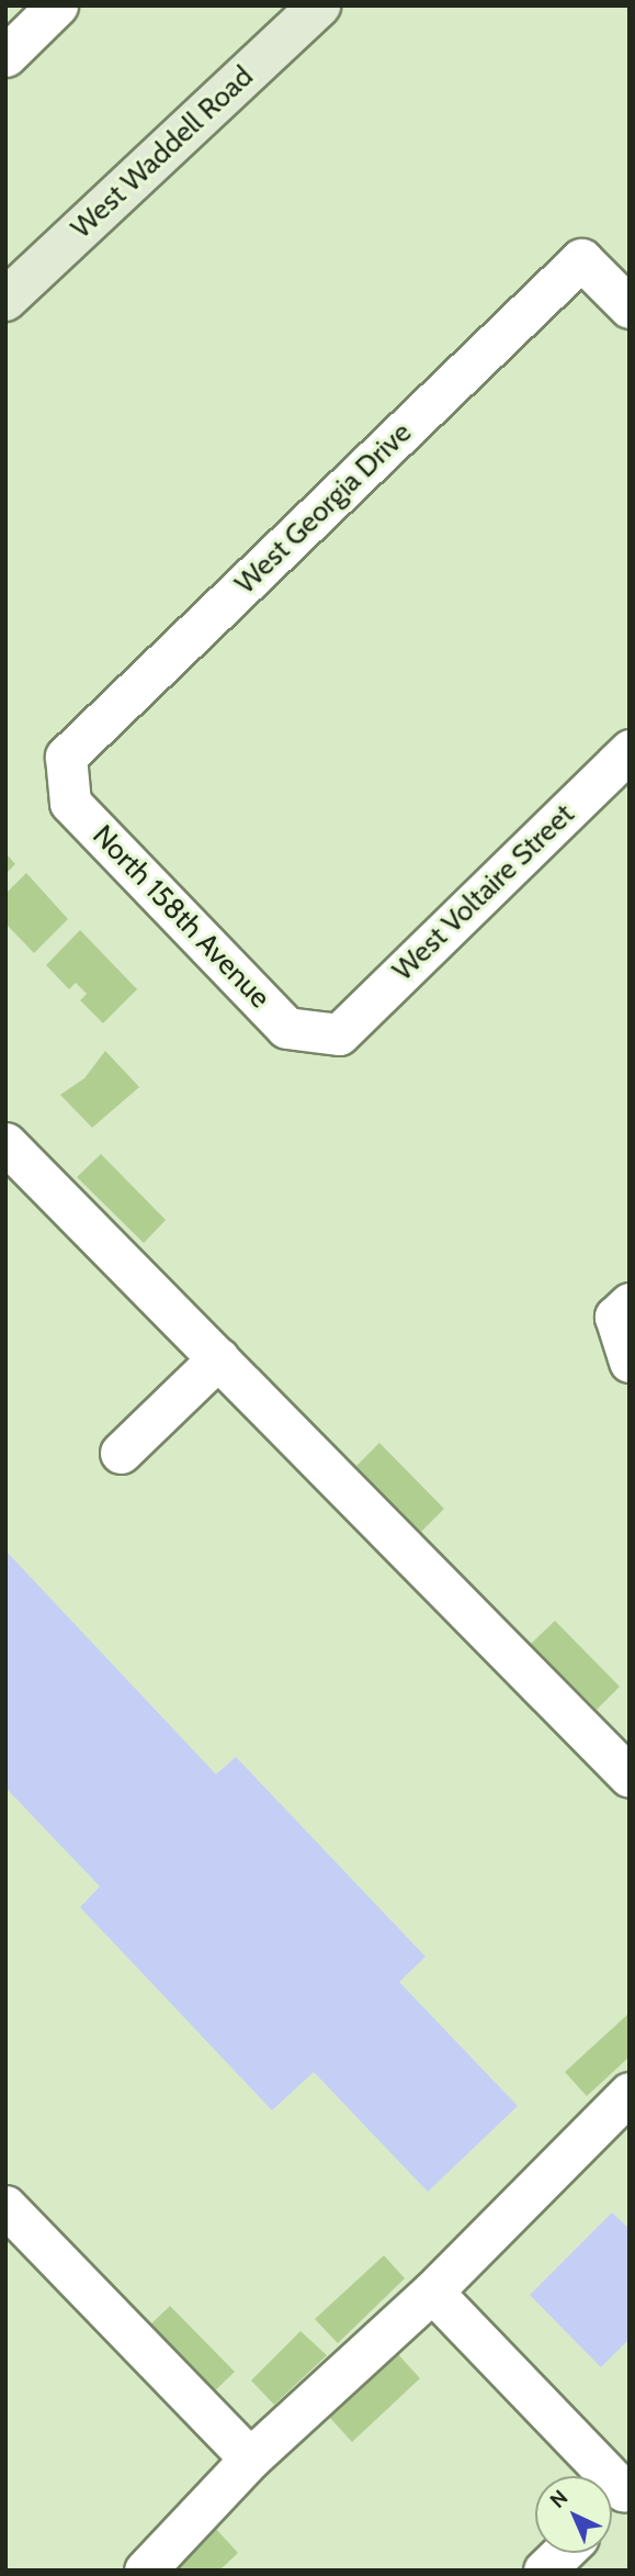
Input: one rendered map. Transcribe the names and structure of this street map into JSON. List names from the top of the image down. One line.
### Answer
{"streets":{"main road":["West Waddell Road"],"street":["West Georgia Drive","West Voltaire Street","North 158th Avenue"]},"crossings":[["West Georgia Drive","North 158th Avenue"],["West Voltaire Street","North 158th Avenue"]],"north":"top left"}
